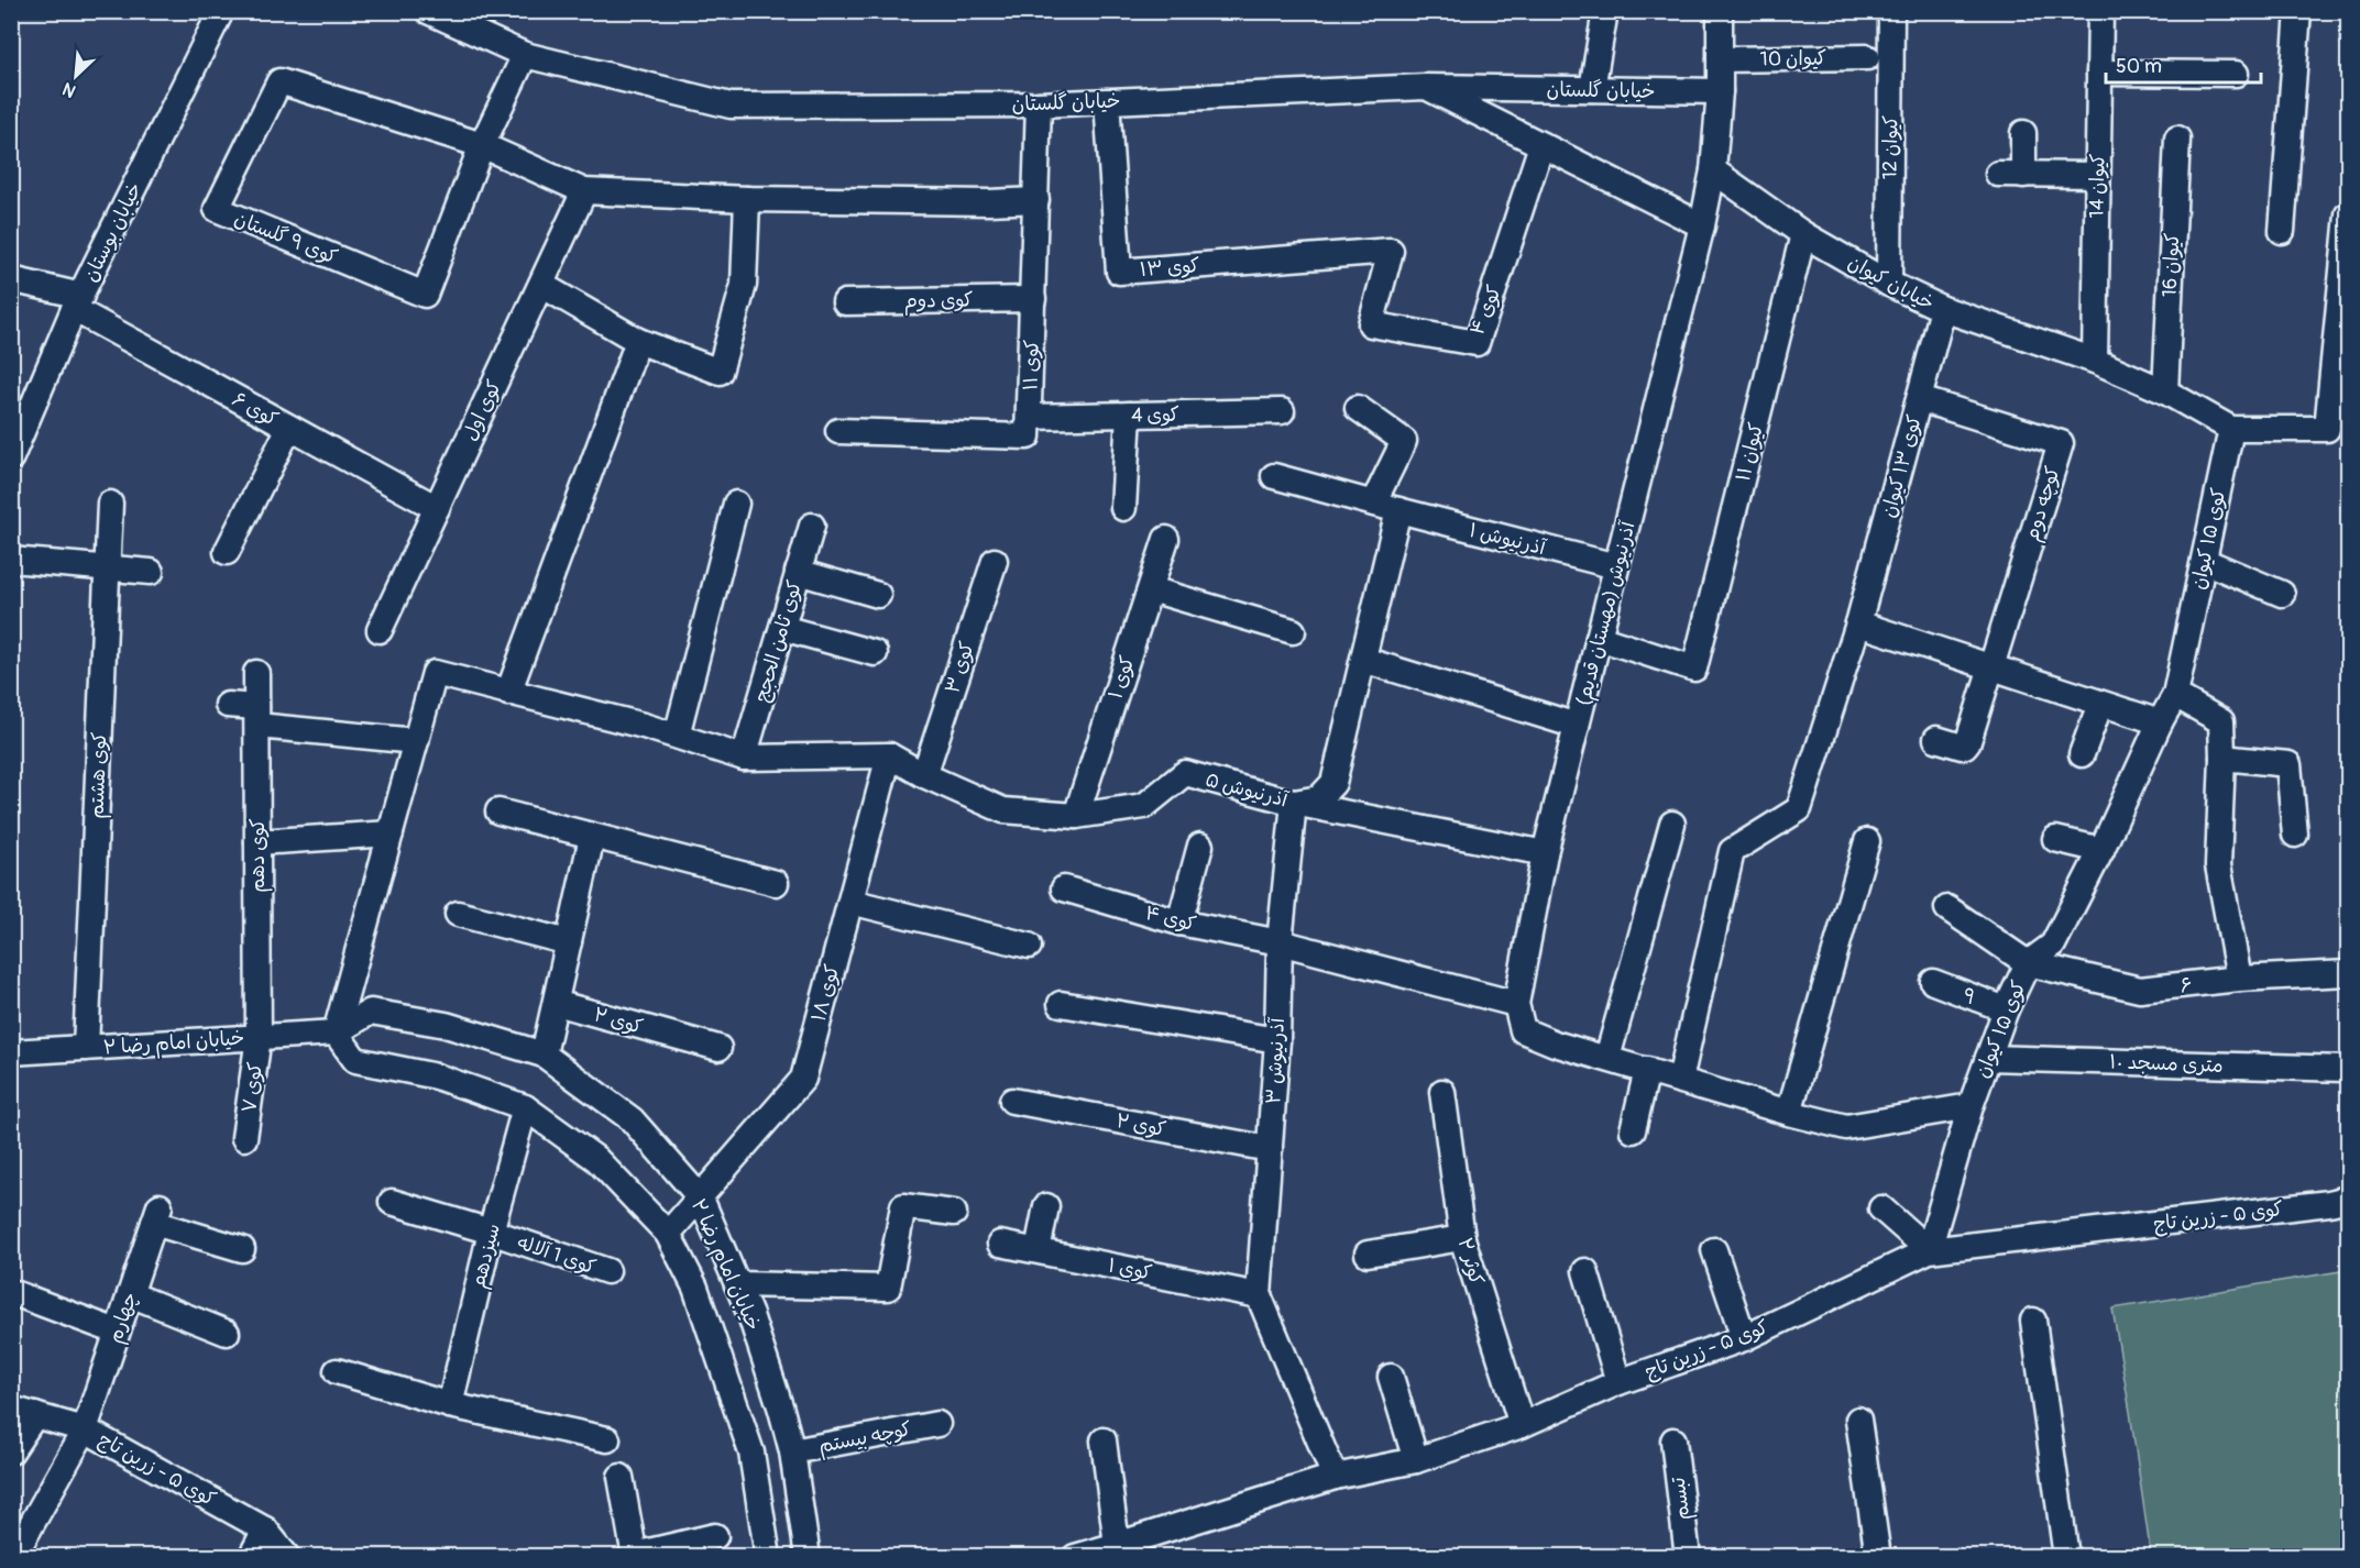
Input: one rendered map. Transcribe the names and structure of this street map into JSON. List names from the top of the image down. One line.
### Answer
{"streets":{"street":["کیوان 10","خیابان گلستان","کیوان 12","کیوان 14","خیابان بوستان","کوی ۹ گلستان","کیوان 16","کوی ۱۳","خیابان کیوان","کوی دوم","کوی ۴","کوی ۱۱","کوی ۶","کوی اول","کوی 4","کیوان ۱۱","کوی ۱۳ کیوان","کوچه دوم","آذرنیوش ۱","کوی ۱۵ کیوان","آذرنیوش (مهستان قدیم)","کوی ثامن الحجج","کوی ۳","کوی ۱","کوی هشتم","آذرنیوش ۵","کوی دهم","۶","کوی ۱۸","۹","کوی ۲","خیابان امام رضا ۲","آذرنیوش ۳","۱۰ متری مسجد","کوی ۷","کوی ۵ - زرین تاج","کوی 1 آلاله","سیزدهم","کوثر ۲","چهارم","کوچه بیستم","تبسم"]},"crossings":[["خیابان گلستان","کوی ۹ گلستان"],["خیابان گلستان","کوی ۱۳"],["خیابان گلستان","کوی ۱۱"],["کیوان 12","خیابان کیوان"],["کیوان 14","خیابان کیوان"],["خیابان بوستان","کوی ۶"],["کوی ۹ گلستان","کوی اول"],["کیوان 16","خیابان کیوان"],["کوی ۱۳","کوی ۴"],["خیابان کیوان","کیوان ۱۱"],["خیابان کیوان","کوی ۱۳ کیوان"],["خیابان کیوان","کوی ۱۵ کیوان"],["خیابان کیوان","آذرنیوش (مهستان قدیم)"],["کوی دوم","کوی ۱۱"],["کوی ۴","آذرنیوش ۳"],["کوی ۱۱","کوی 4"],["کوی ۶","کوی اول"],["کیوان ۱۱","آذرنیوش (مهستان قدیم)"],["کوی ۱۳ کیوان","کوچه دوم"],["آذرنیوش ۱","آذرنیوش (مهستان قدیم)"],["کوی ۱۵ کیوان","۶"],["کوی ۱۵ کیوان","۹"],["کوی ۱۵ کیوان","۱۰ متری مسجد"],["کوی ۱۵ کیوان","کوی ۵ - زرین تاج"],["آذرنیوش (مهستان قدیم)","آذرنیوش ۵"],["کوی ۳","آذرنیوش ۵"],["کوی ۱","آذرنیوش ۵"],["کوی ۱","آذرنیوش ۳"],["کوی هشتم","خیابان امام رضا ۲"],["آذرنیوش ۵","کوی ۱۸"],["آذرنیوش ۵","آذرنیوش ۳"],["کوی دهم","خیابان امام رضا ۲"],["کوی دهم","کوی ۷"],["کوی ۱۸","خیابان امام رضا ۲"],["کوی ۲","آذرنیوش ۳"],["خیابان امام رضا ۲","کوی ۷"],["خیابان امام رضا ۲","سیزدهم"],["خیابان امام رضا ۲","کوچه بیستم"],["آذرنیوش ۳","کوی ۵ - زرین تاج"],["کوی ۵ - زرین تاج","کوثر ۲"],["کوی ۵ - زرین تاج","چهارم"],["کوی 1 آلاله","سیزدهم"]],"scale_bar":"50 m","north":"bottom left"}
